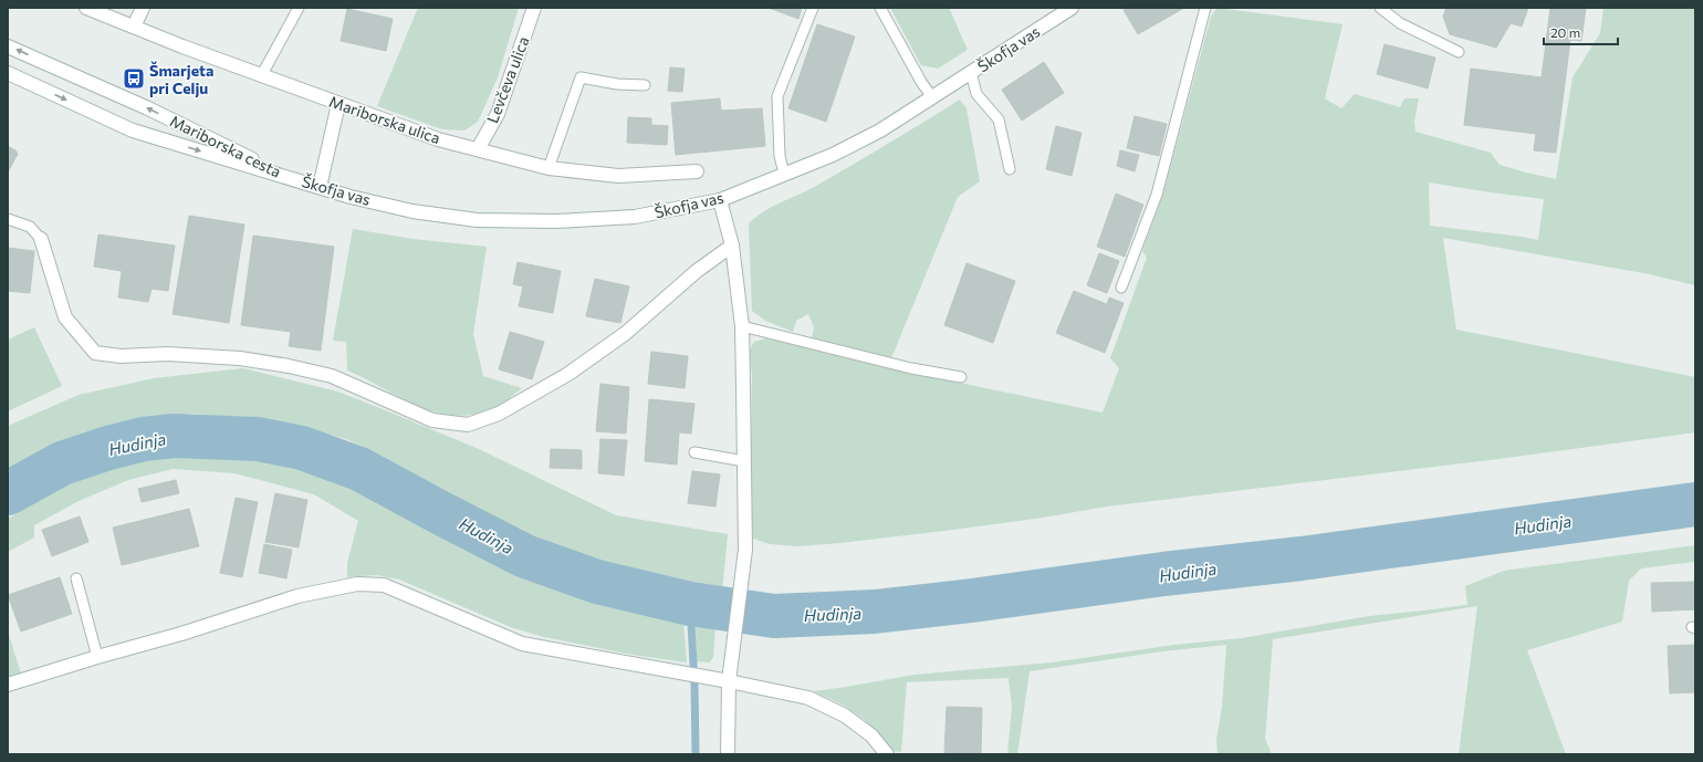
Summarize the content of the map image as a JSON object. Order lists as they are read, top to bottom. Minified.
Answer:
{"streets":{"street":["Škofja vas","Levčeva ulica","Mariborska ulica","Mariborska cesta"]},"crossings":[["Škofja vas","Mariborska cesta"],["Levčeva ulica","Mariborska ulica"]],"water":["Hudinja"],"places":{"bus stop":["Šmarjeta pri Celju"]},"scale_bar":"20 m"}
